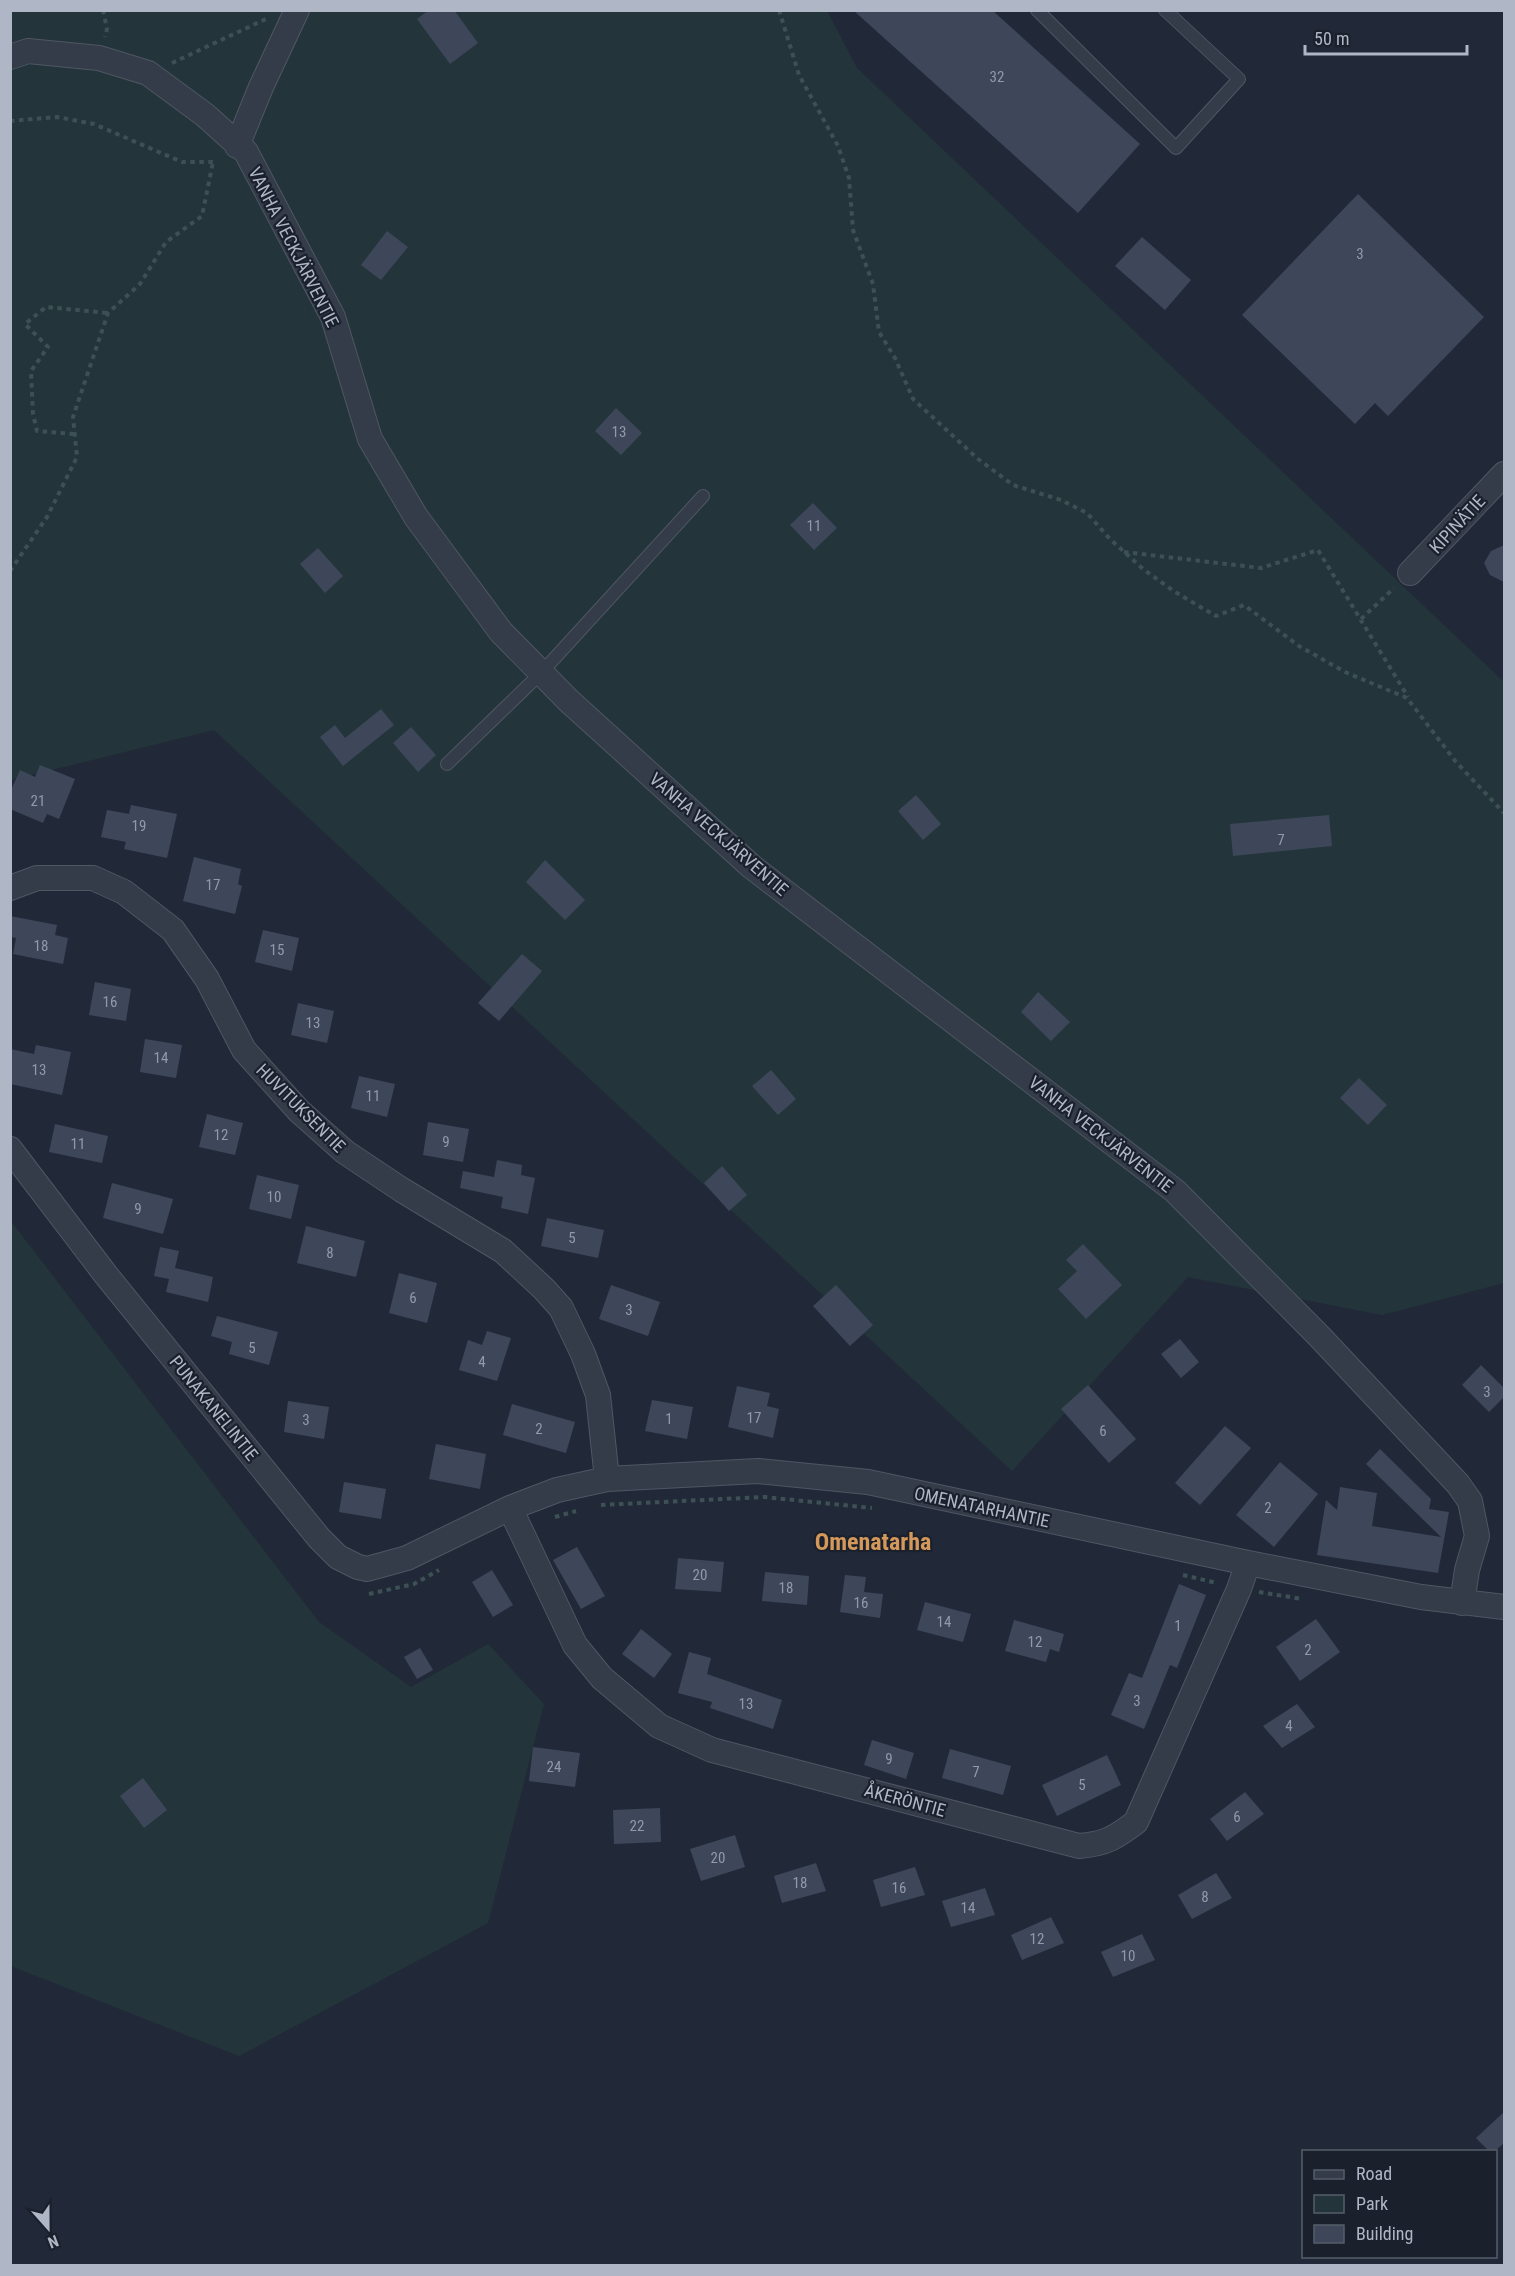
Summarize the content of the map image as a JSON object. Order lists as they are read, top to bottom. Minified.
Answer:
{"streets":{"street":["VANHA VECKJÄRVENTIE","KIPINÄTIE","HUVITUKSENTIE","PUNAKANELINTIE","OMENATARHANTIE","ÅKERÖNTIE"]},"crossings":[["VANHA VECKJÄRVENTIE","OMENATARHANTIE"],["HUVITUKSENTIE","OMENATARHANTIE"],["PUNAKANELINTIE","OMENATARHANTIE"],["OMENATARHANTIE","ÅKERÖNTIE"]],"districts":["Omenatarha"],"house_numbers":["32","3","13","11","21","19","7","17","18","15","16","13","14","13","11","12","9","11","10","9","5","8","6","3","5","4","3","17","1","3","2","6","2","20","18","16","14","1","12","2","3","13","4","9","24","7","5","6","22","20","18","16","8","14","12","10"],"legend":["Road","Park","Building"],"scale_bar":"50 m","north":"bottom"}
